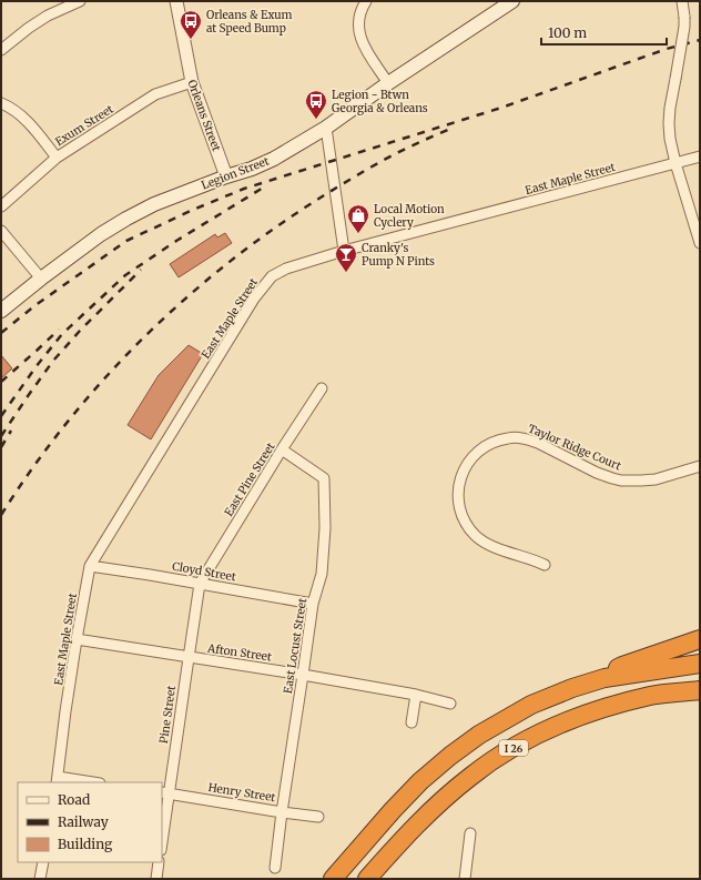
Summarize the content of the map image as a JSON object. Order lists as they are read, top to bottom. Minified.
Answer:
{"streets":{"highway":["I 26"],"main road":["Legion Street"],"street":["Orleans Street","Exum Street","East Maple Street","Taylor Ridge Court","East Pine Street","Cloyd Street","East Locust Street","Afton Street","Pine Street","Henry Street"]},"crossings":[["Orleans Street","Exum Street"],["Orleans Street","Legion Street"],["East Maple Street","Cloyd Street"],["East Maple Street","Afton Street"],["East Pine Street","Cloyd Street"],["East Pine Street","East Locust Street"],["East Pine Street","Pine Street"],["Cloyd Street","East Locust Street"],["Cloyd Street","Pine Street"],["East Locust Street","Afton Street"],["East Locust Street","Henry Street"],["Afton Street","Pine Street"],["Pine Street","Henry Street"]],"places":{"bus stop":["Orleans & Exum at Speed Bump","Legion - Btwn Georgia & Orleans"],"shop":["Local Motion Cyclery"],"bar":["Cranky's Pump N Pints"]},"legend":["Road","Railway","Building"],"scale_bar":"100 m"}
